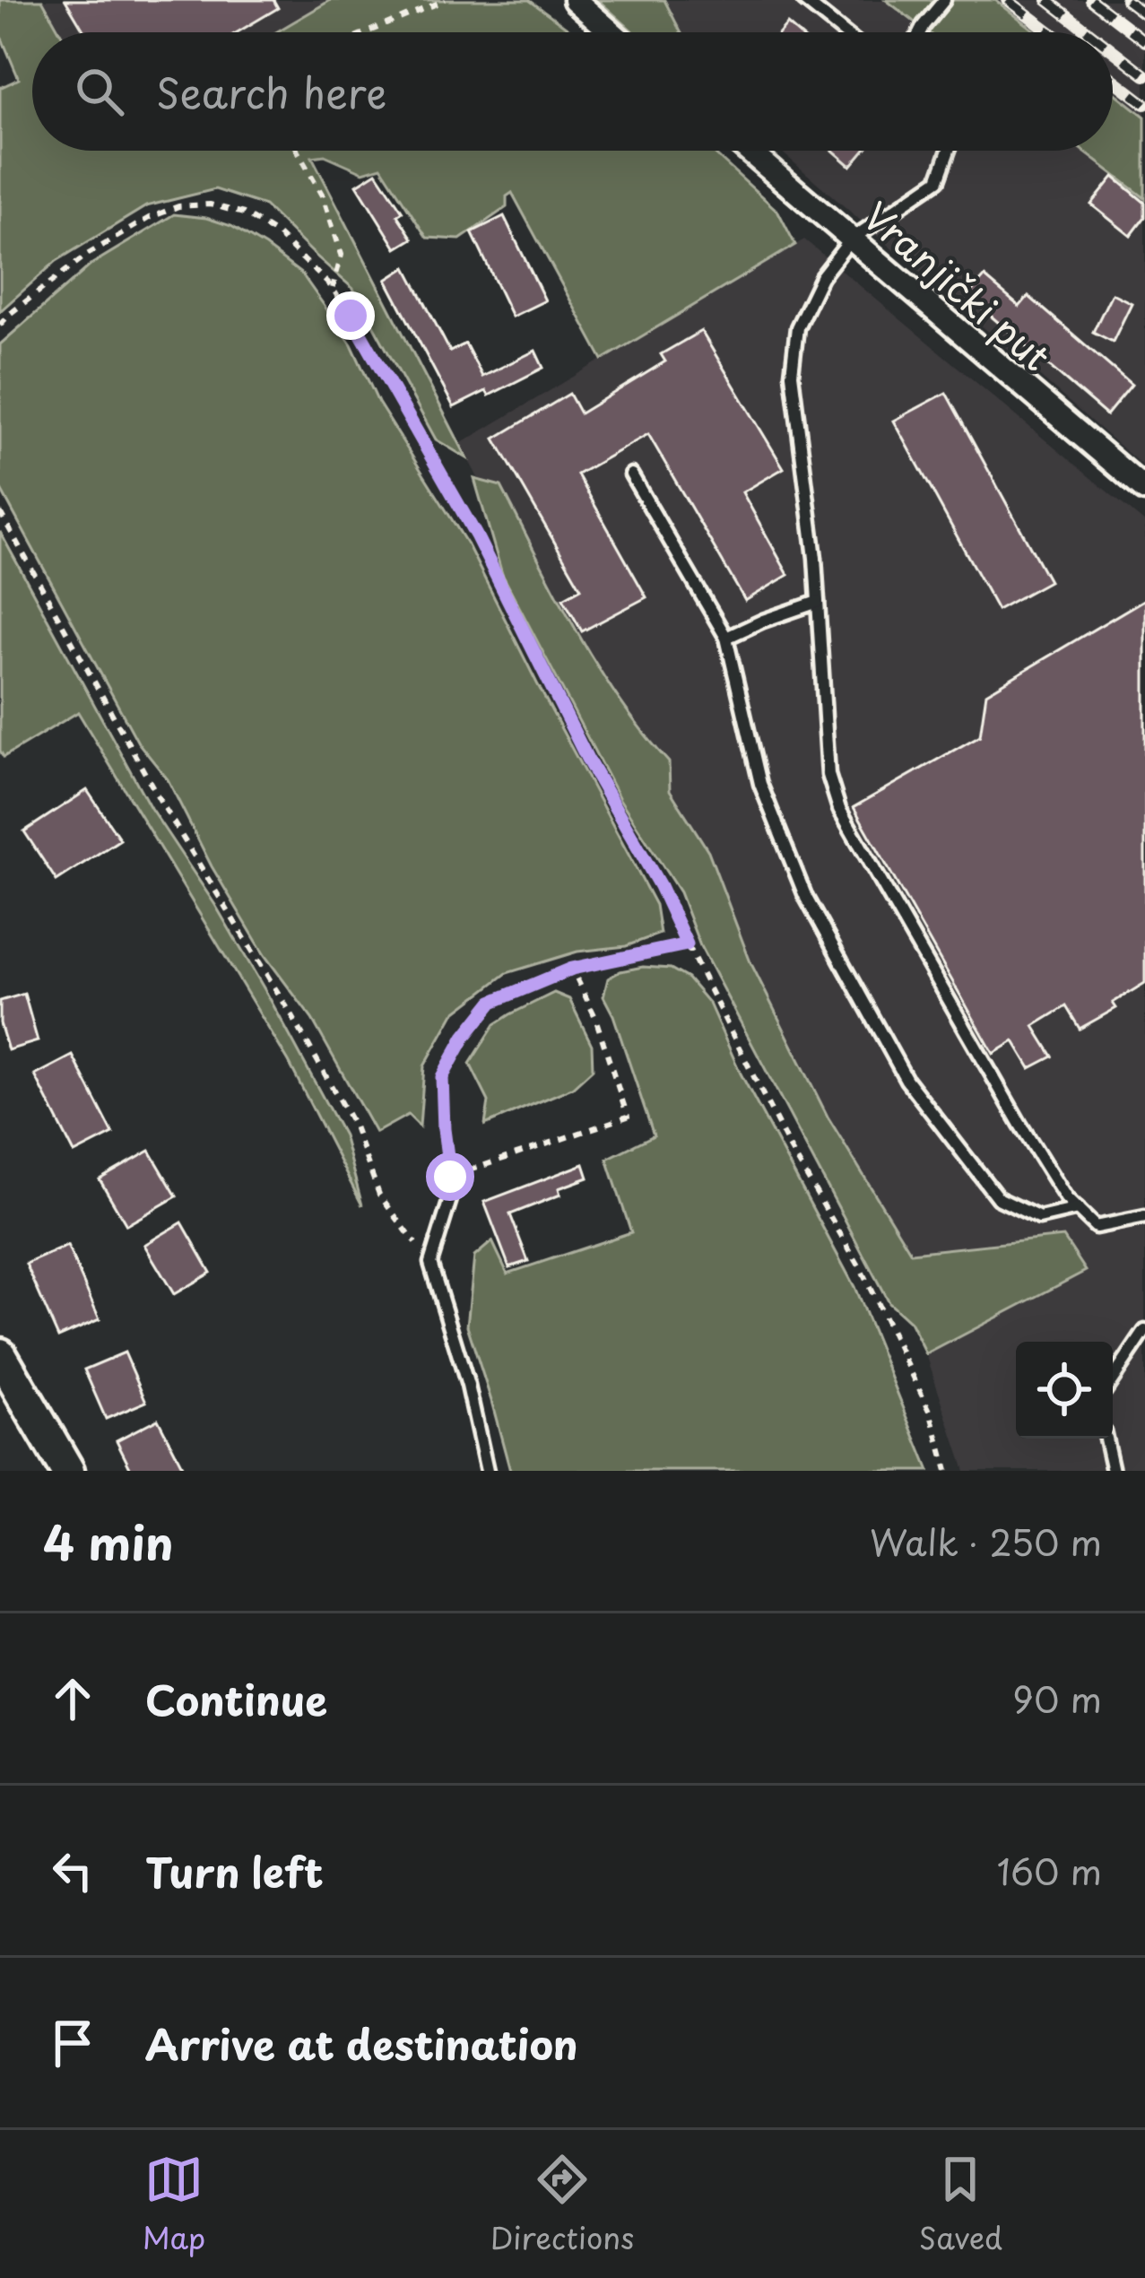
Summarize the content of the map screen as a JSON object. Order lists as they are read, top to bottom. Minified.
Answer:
{"streets":{"street":["Vranjički put"]},"page":{"search":"Search here","heading":["4 min","Walk · 250 m"],"list":[["Continue","90 m"],["Turn left","160 m"],"Arrive at destination"],"nav":["Map","Directions","Saved"]}}
